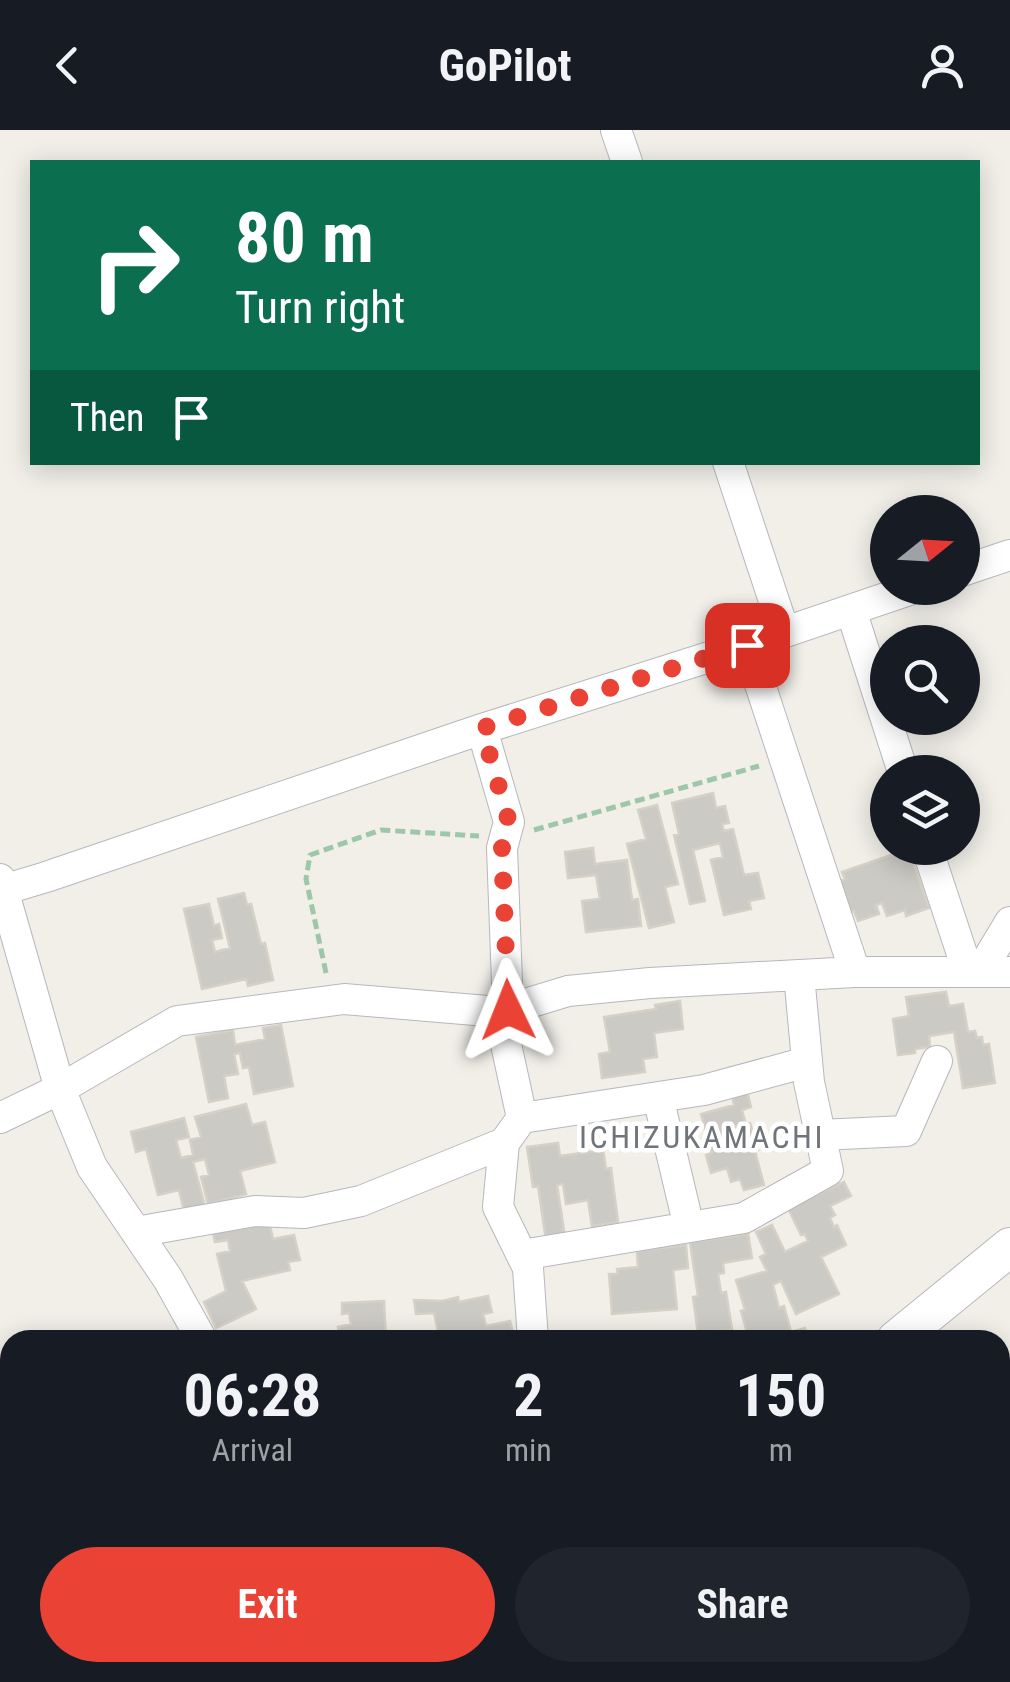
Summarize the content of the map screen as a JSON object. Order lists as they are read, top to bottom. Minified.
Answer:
{"districts":["ICHIZUKAMACHI"],"north":"right","page":{"header":"GoPilot","turn":["80 m","Turn right"],"then":"Then","eta":["06:28","Arrival","2","min","150","m"],"buttons":["Exit","Share"]}}
